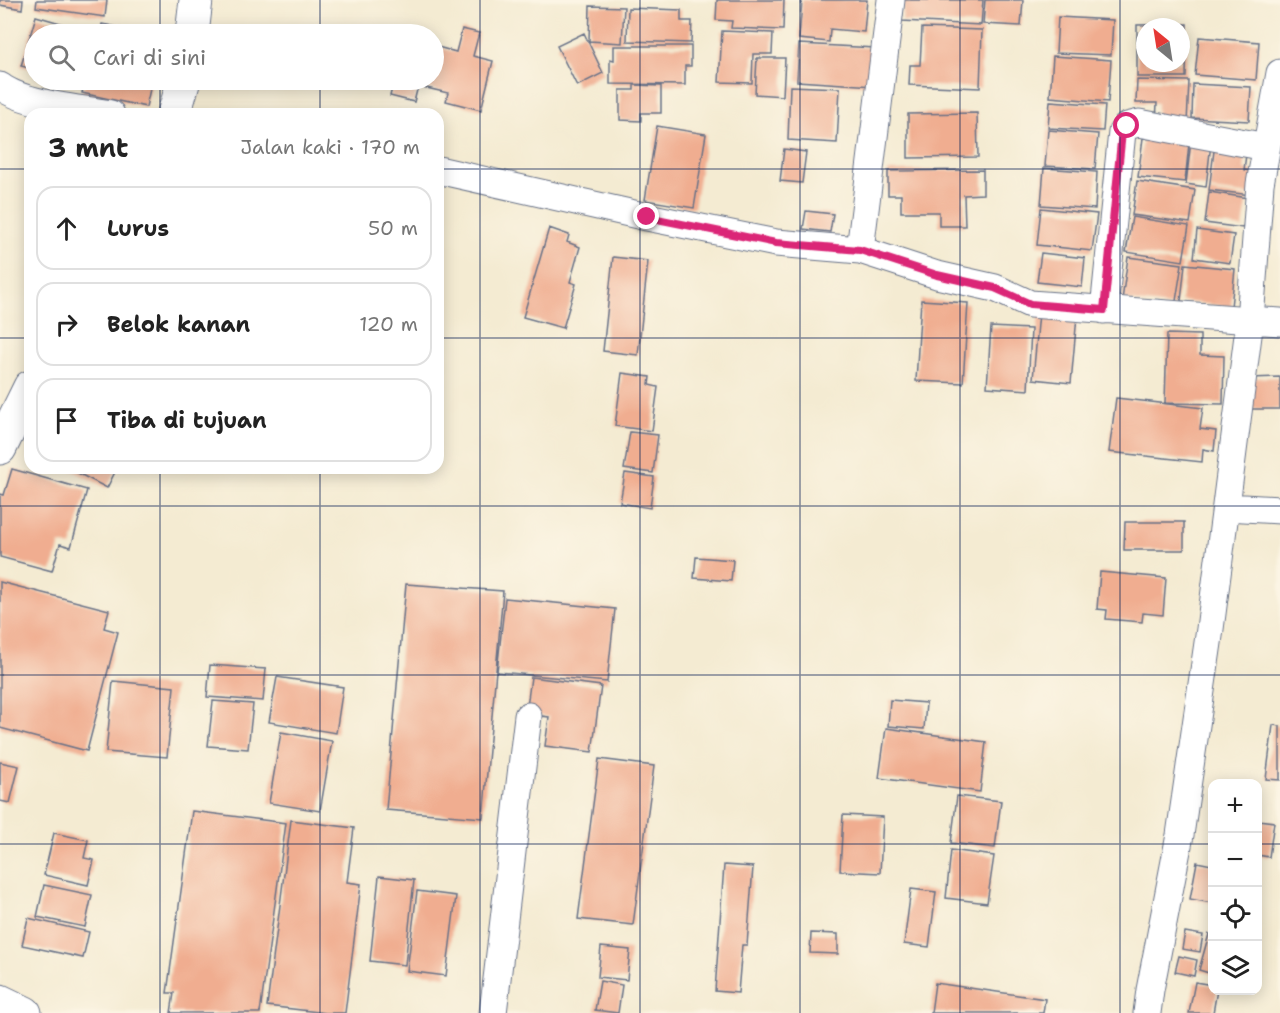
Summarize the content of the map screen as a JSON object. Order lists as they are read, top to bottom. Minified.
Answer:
{"north":"top left","page":{"search":"Cari di sini","heading":["3 mnt","Jalan kaki · 170 m"],"list":[["Lurus","50 m"],["Belok kanan","120 m"],"Tiba di tujuan"],"map_buttons":["+","−"]}}
